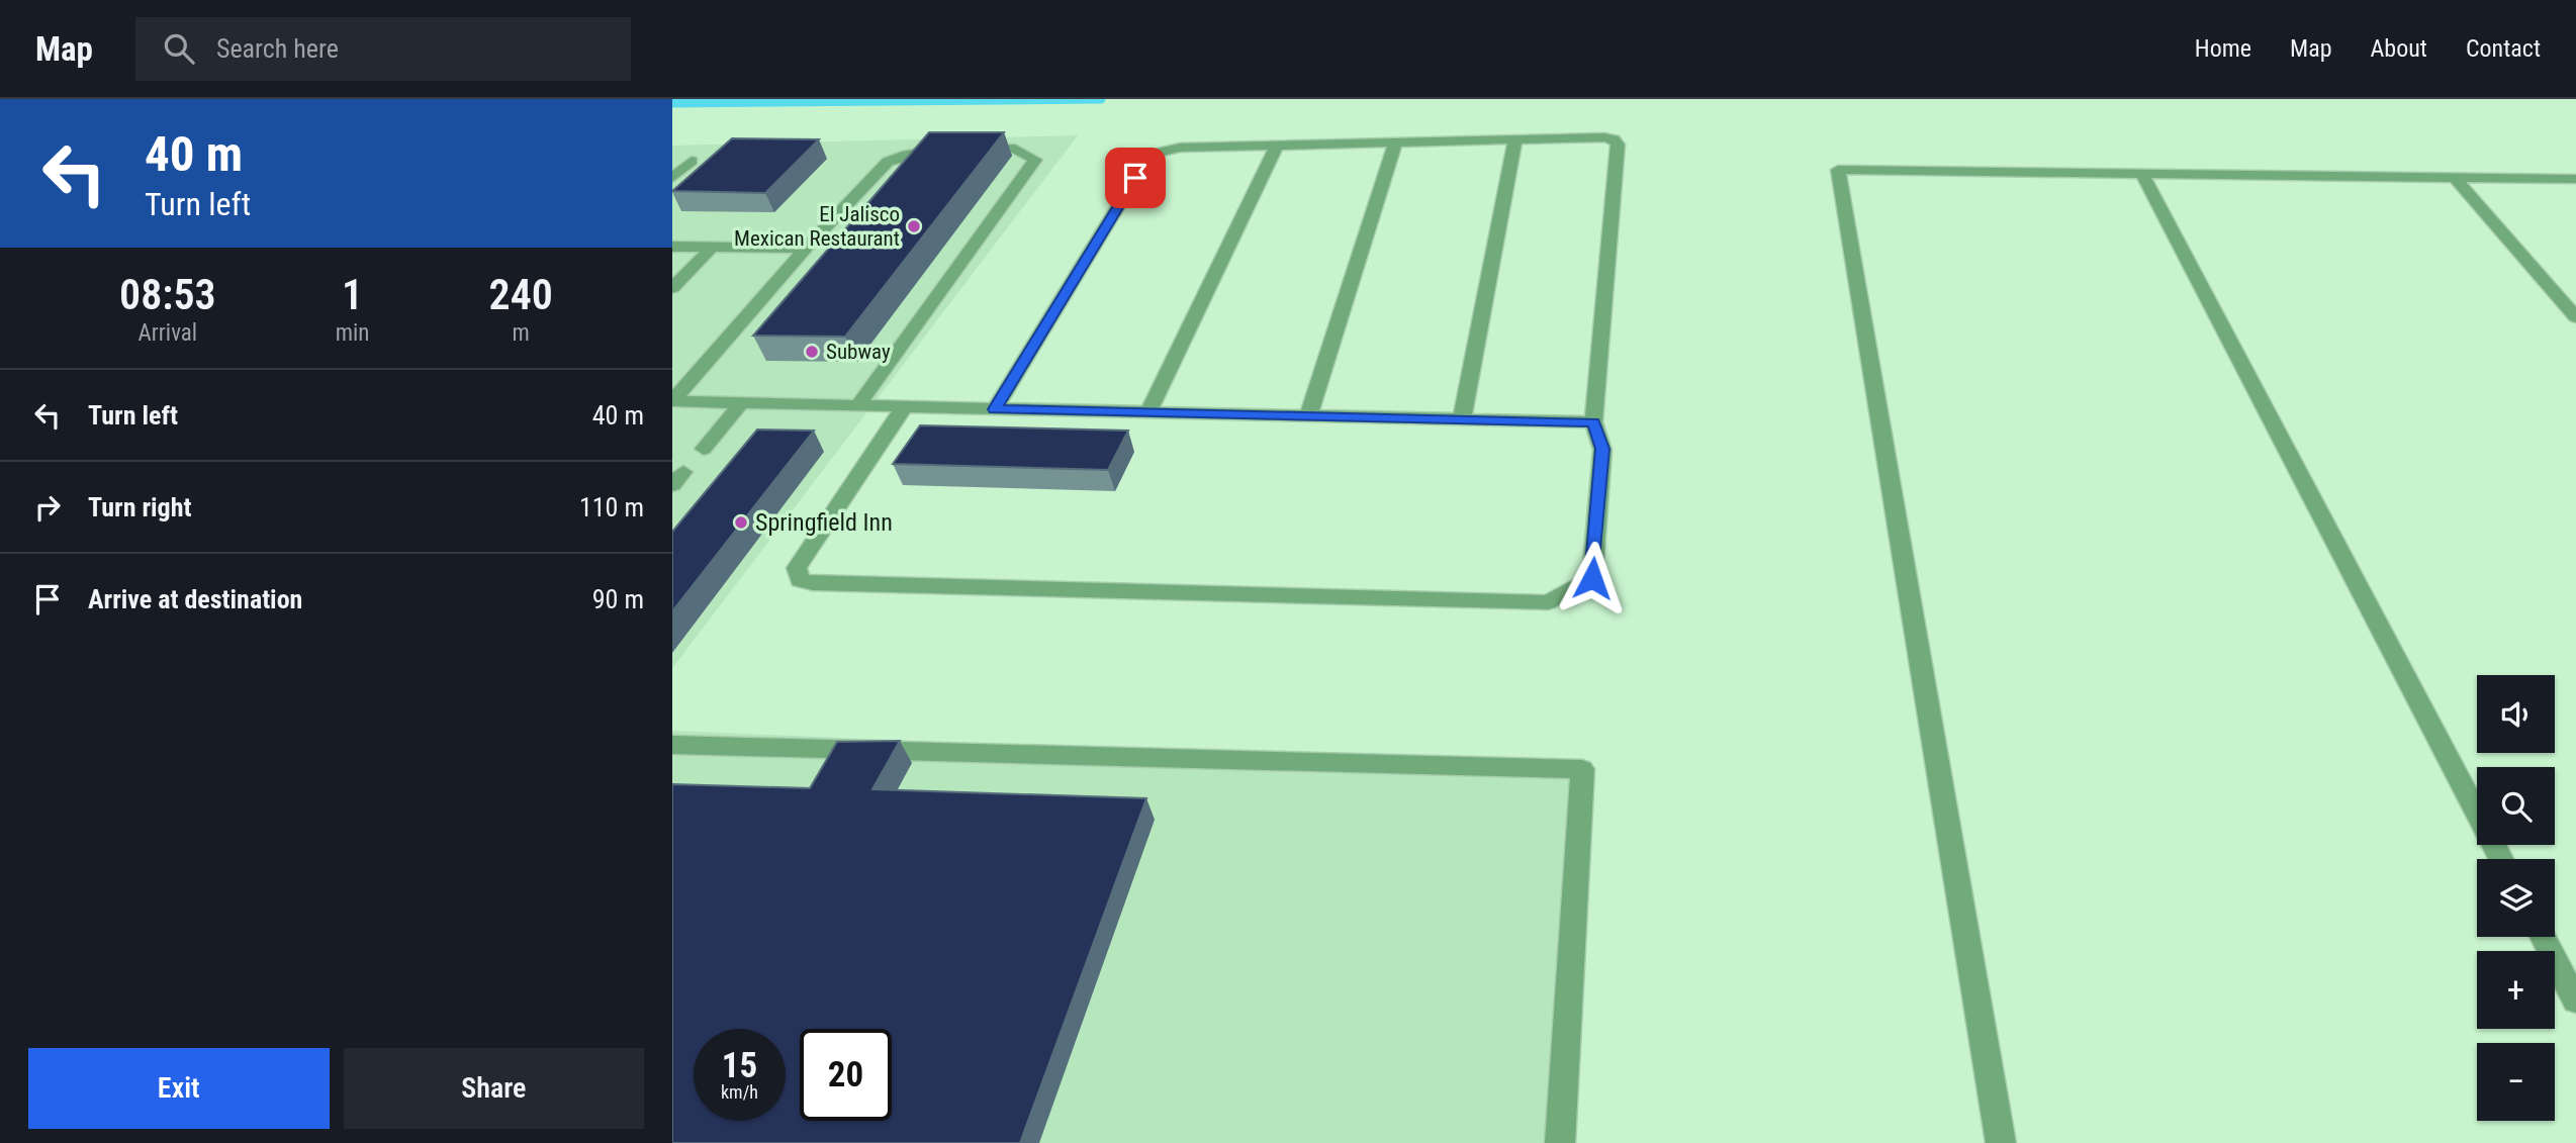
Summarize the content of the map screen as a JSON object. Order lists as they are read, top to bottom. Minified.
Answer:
{"places":["El Jalisco Mexican Restaurant","Subway","Springfield Inn"],"page":{"header":"Map","search":"Search here","nav":["Home","Map","About","Contact"],"turn":["40 m","Turn left"],"eta":["08:53","Arrival","1","min","240","m"],"list":[{"name":"Turn left","value":"40 m"},{"name":"Turn right","value":"110 m"},{"name":"Arrive at destination","value":"90 m"}],"map_buttons":["+","−"],"speed":"15 km/h","limit":"20","buttons":["Exit","Share"]}}
